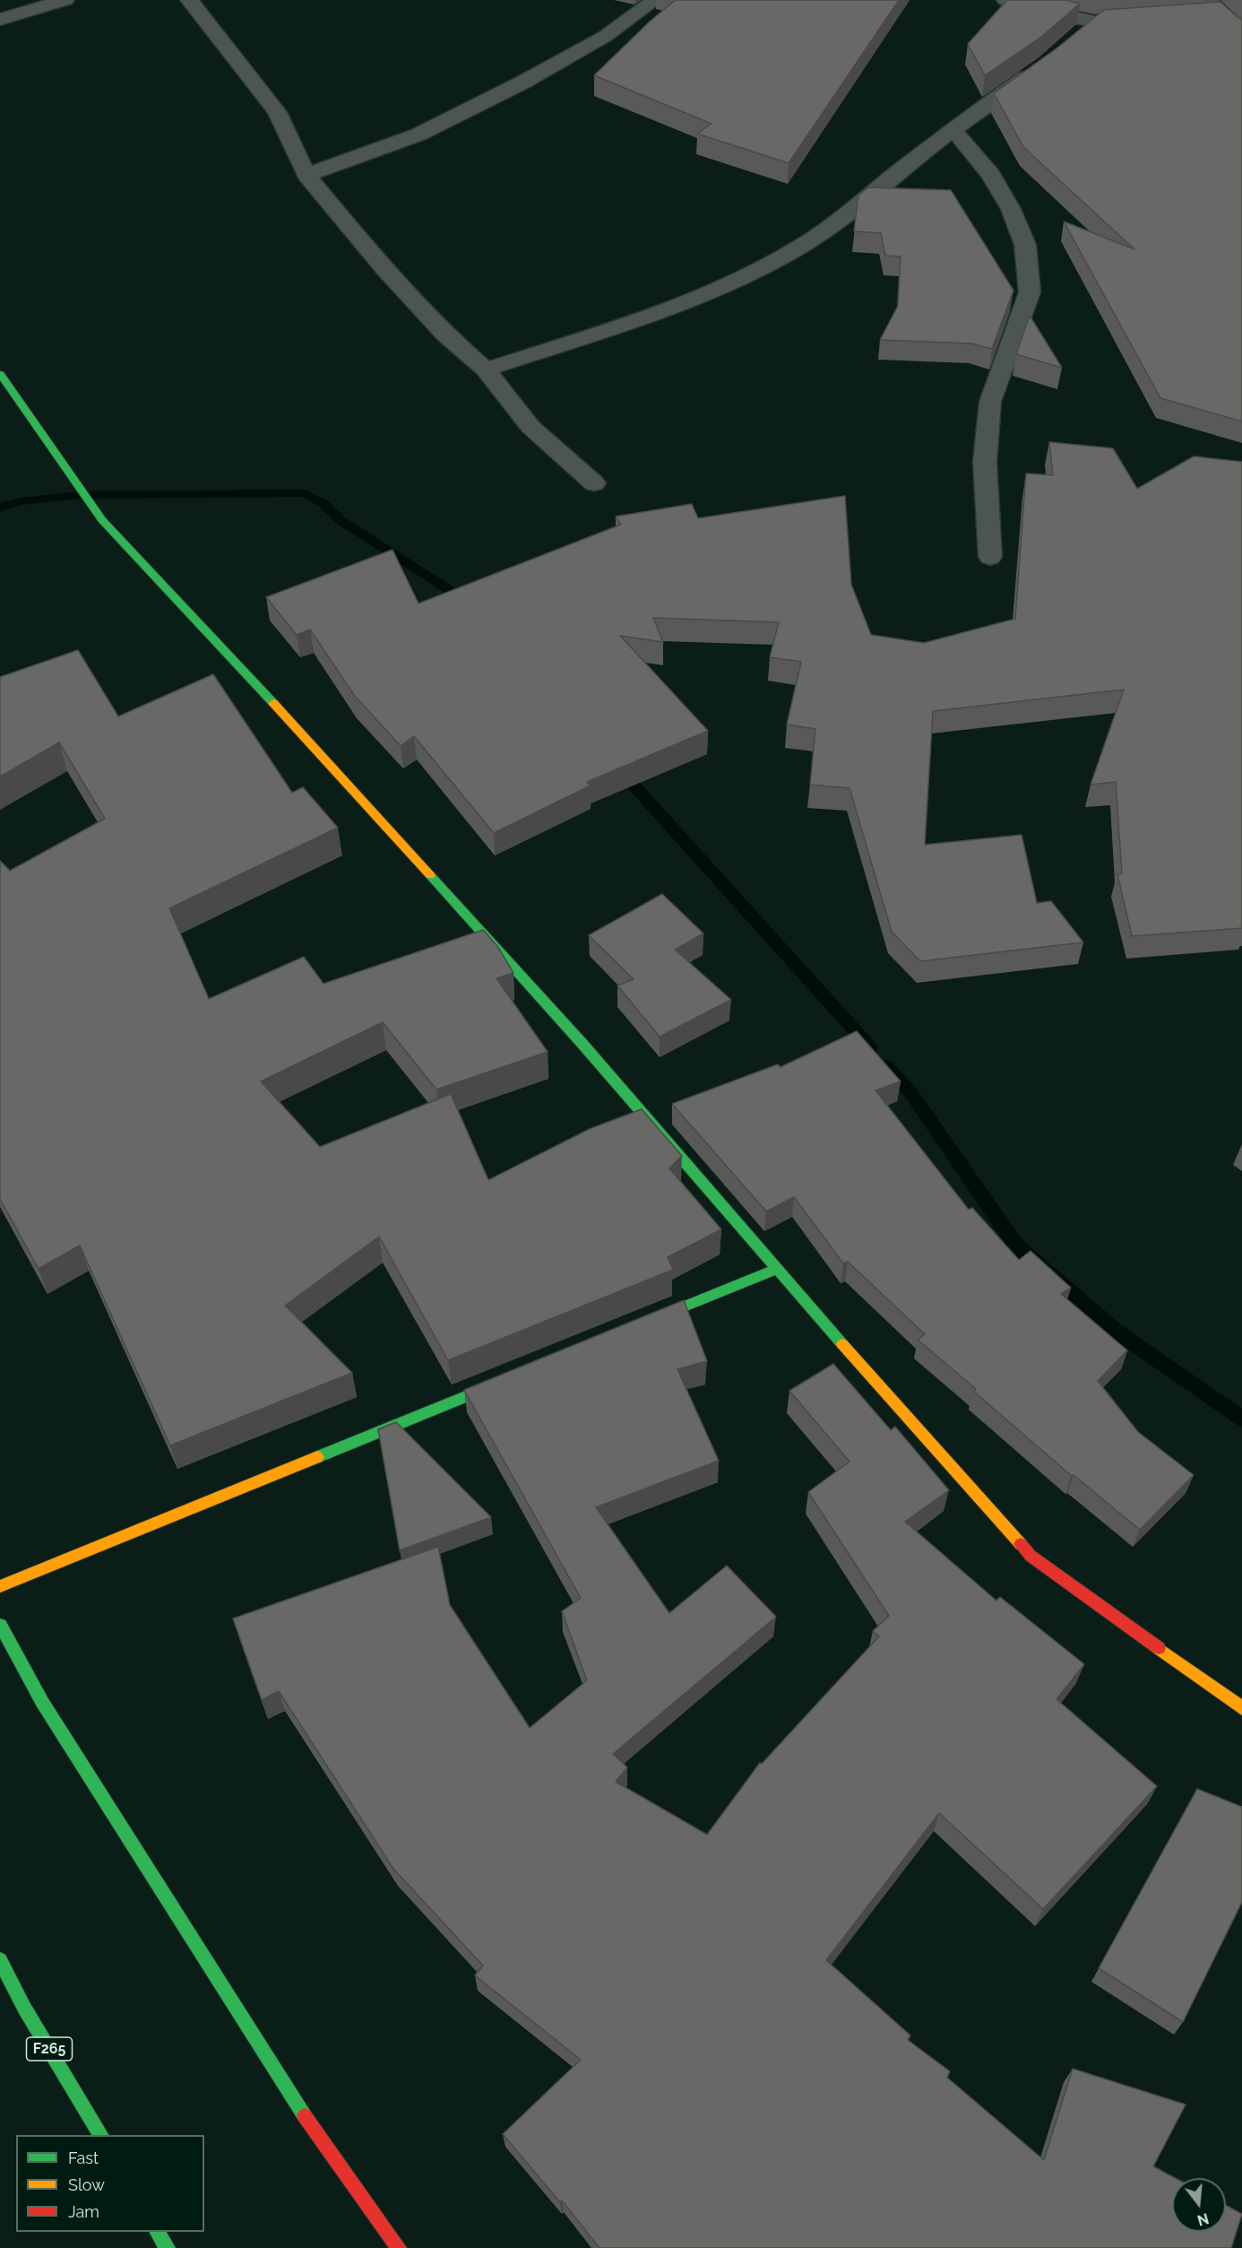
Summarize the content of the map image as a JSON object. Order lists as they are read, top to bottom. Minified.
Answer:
{"streets":{"main road":["F265"]},"legend":["Fast","Slow","Jam"],"north":"bottom"}
